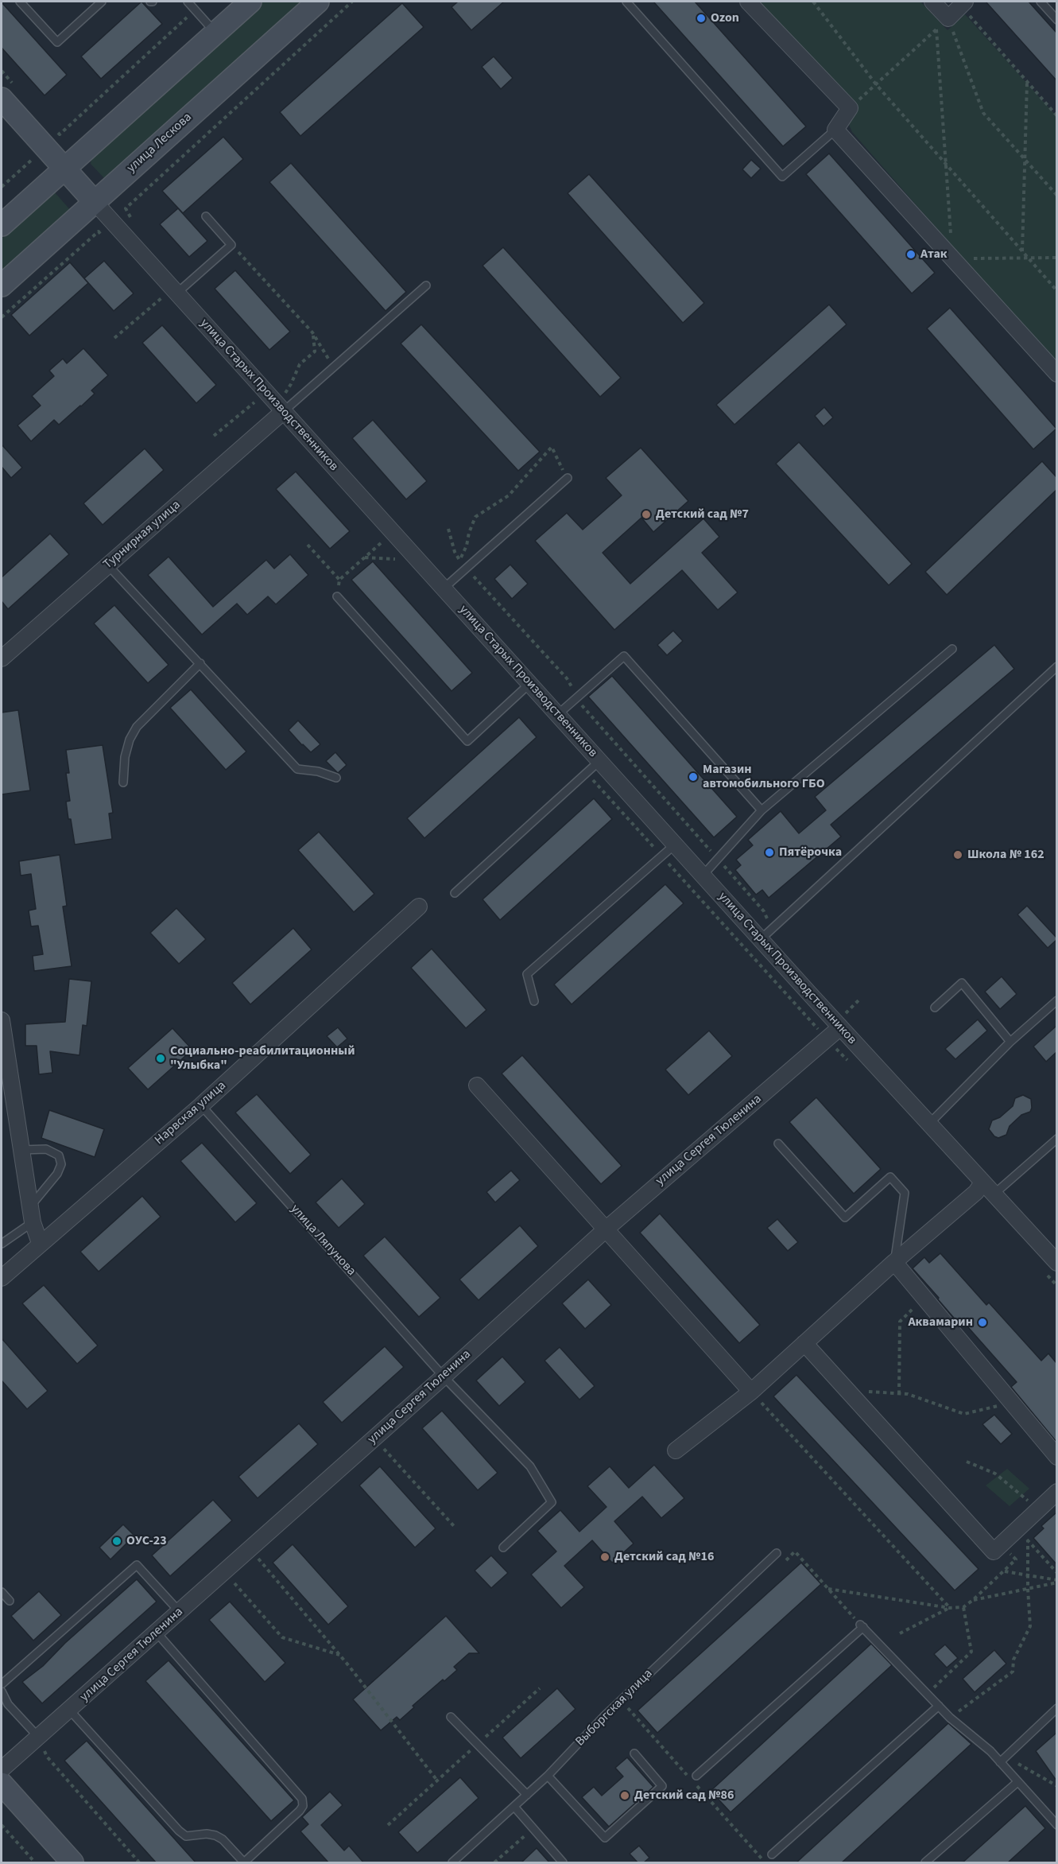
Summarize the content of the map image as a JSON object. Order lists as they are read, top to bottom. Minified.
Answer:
{"streets":{"main road":["улица Лескова","улица Старых Производственников"],"street":["Турнирная улица","Нарвская улица","улица Сергея Тюленина"],"lane":["улица Ляпунова","Выборгская улица"]},"crossings":[["улица Лескова","улица Старых Производственников"],["улица Старых Производственников","Турнирная улица"],["улица Старых Производственников","улица Сергея Тюленина"],["Нарвская улица","улица Ляпунова"],["улица Сергея Тюленина","улица Ляпунова"]],"places":["Ozon","Атак","Детский сад №7","Магазин автомобильного ГБО","Пятёрочка","Школа № 162","Социально-реабилитационный \"Улыбка\"","Аквамарин","ОУС-23","Детский сад №16","Детский сад №86"]}
